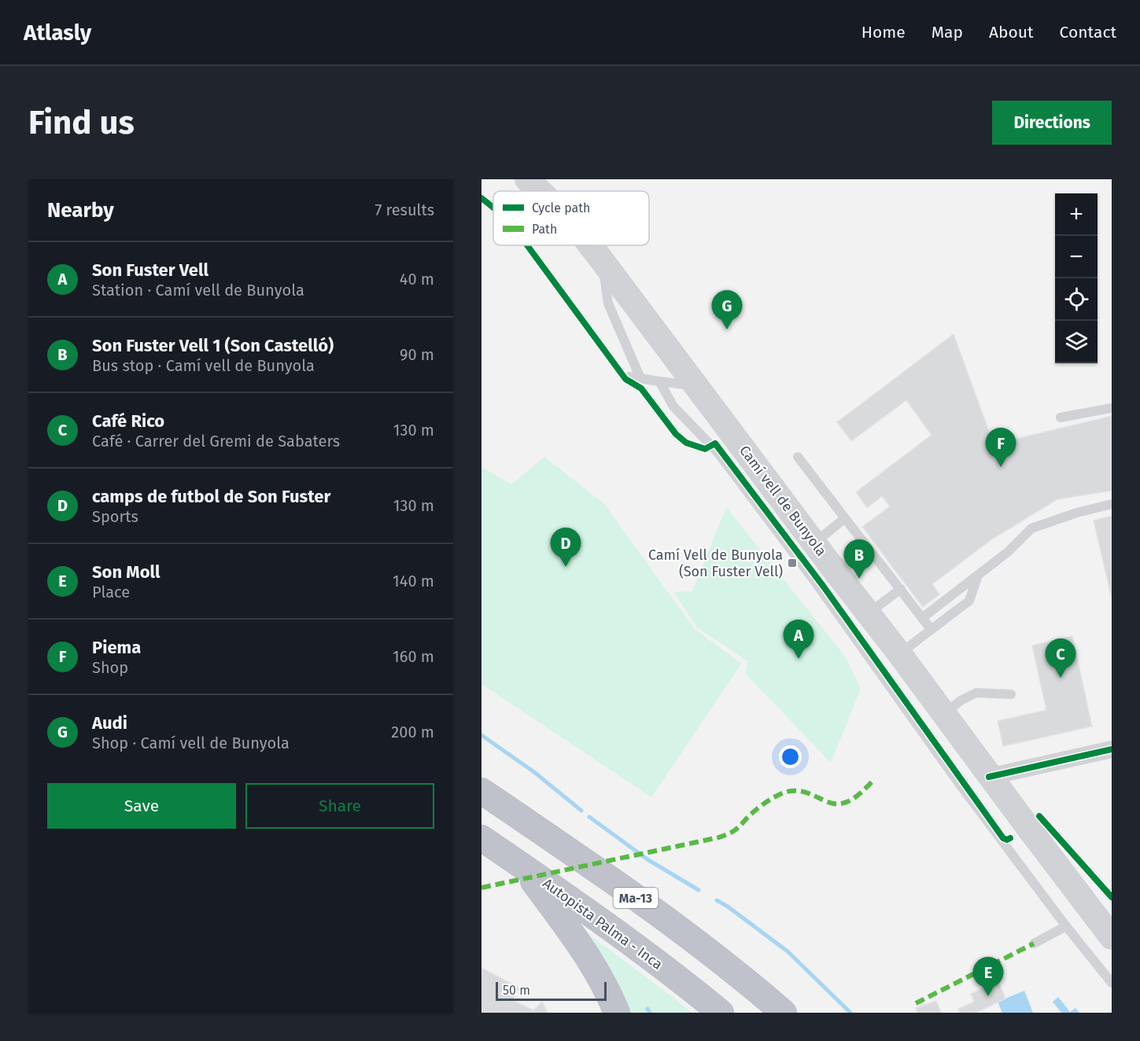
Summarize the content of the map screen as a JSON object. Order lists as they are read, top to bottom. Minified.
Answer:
{"streets":{"highway":["Ma-13","Autopista Palma - Inca"],"main road":["Camí vell de Bunyola"]},"places":{"transit":["Camí Vell de Bunyola (Son Fuster Vell)"]},"legend":["Cycle path","Path"],"scale_bar":"50 m","page":{"header":"Atlasly","nav":["Home","Map","About","Contact"],"buttons":["Directions",["Save","Share"]],"title":"Find us","heading":["Nearby","7 results"],"map_buttons":["+","−"],"list":[{"mark":"A","name":"Son Fuster Vell","note":"Station · Camí vell de Bunyola","value":"40 m"},{"mark":"B","name":"Son Fuster Vell 1 (Son Castelló)","note":"Bus stop · Camí vell de Bunyola","value":"90 m"},{"mark":"C","name":"Café Rico","note":"Café · Carrer del Gremi de Sabaters","value":"130 m"},{"mark":"D","name":"camps de futbol de Son Fuster","note":"Sports","value":"130 m"},{"mark":"E","name":"Son Moll","note":"Place","value":"140 m"},{"mark":"F","name":"Piema","note":"Shop","value":"160 m"},{"mark":"G","name":"Audi","note":"Shop · Camí vell de Bunyola","value":"200 m"}],"pins":["G","F","D","B","A","C","E"],"scale":"50 m"}}
